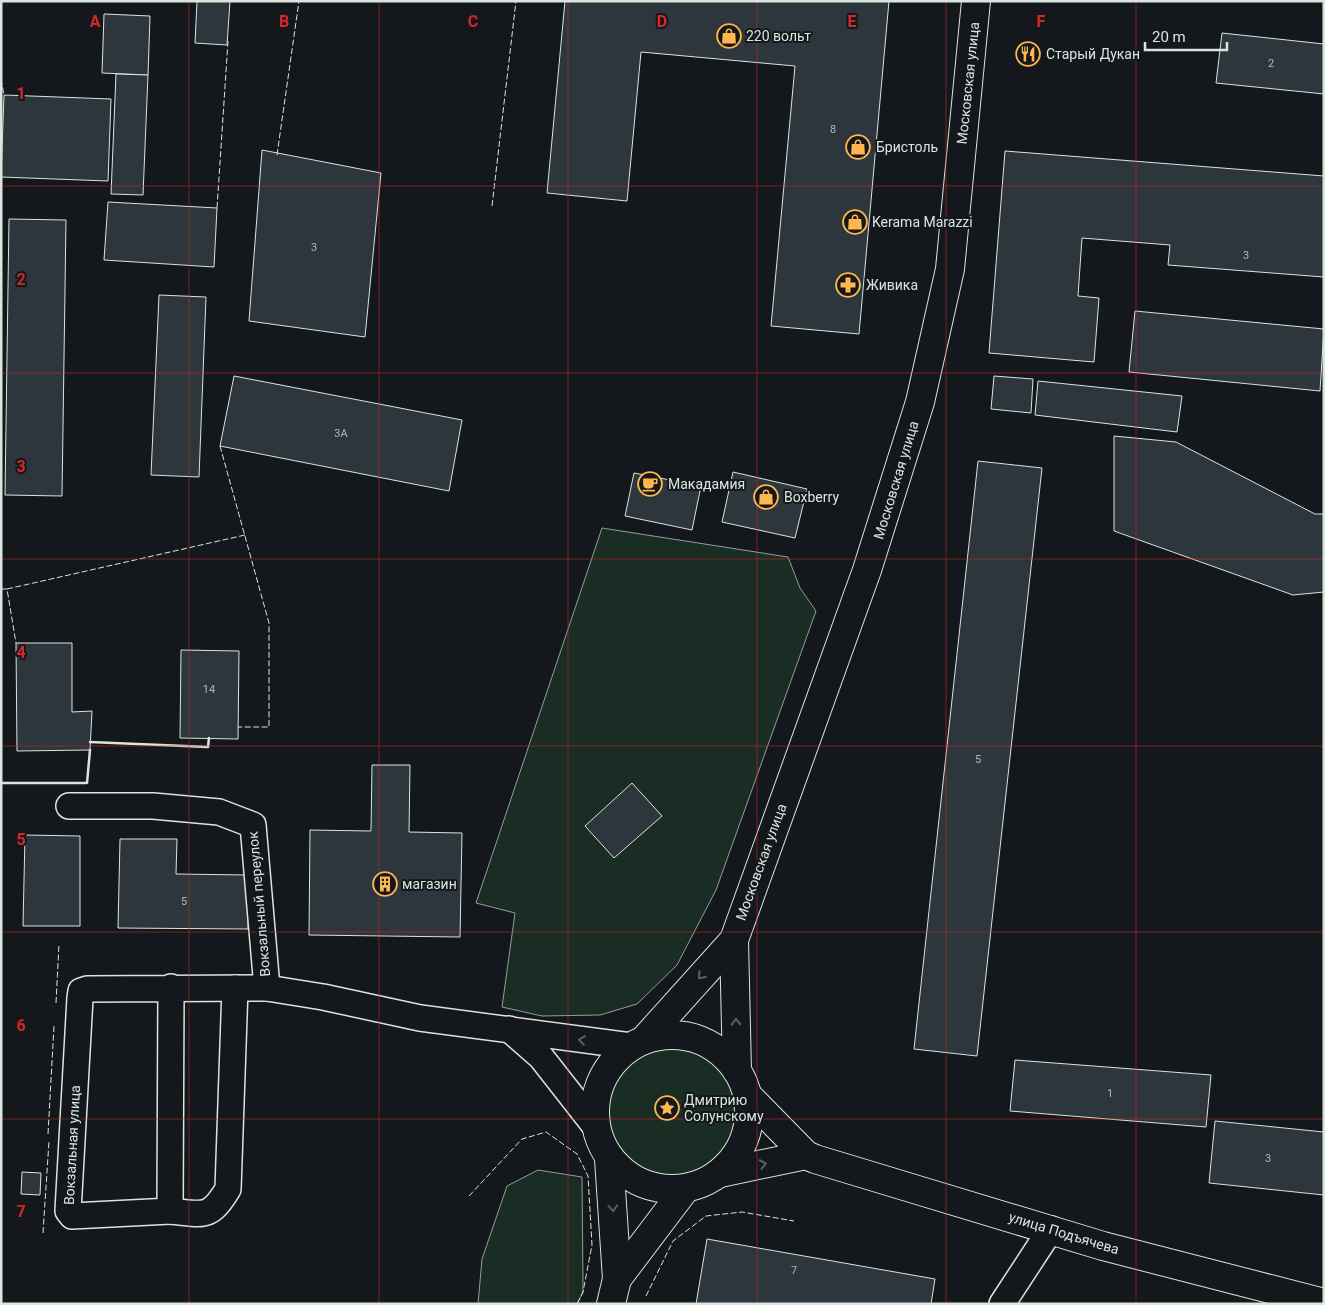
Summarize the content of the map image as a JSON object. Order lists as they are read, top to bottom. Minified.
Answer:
{"streets":{"main road":["Московская улица","улица Подъячева"],"street":["Вокзальный переулок","Вокзальная улица"]},"crossings":[["Московская улица","улица Подъячева"],["Вокзальный переулок","Вокзальная улица"]],"places":{"shop":["220 вольт","Бристоль","Kerama Marazzi","Boxberry"],"restaurant":["Старый Дукан"],"pharmacy":["Живика"],"cafe":["Макадамия"],"building":["магазин"],"place":["Дмитрию Солунскому"]},"house_numbers":["2","8","3","3","3А","14","5","5","1","3","7"],"scale_bar":"20 m","grid":{"columns":["A","B","C","D","E","F"],"rows":["1","2","3","4","5","6","7"]}}
